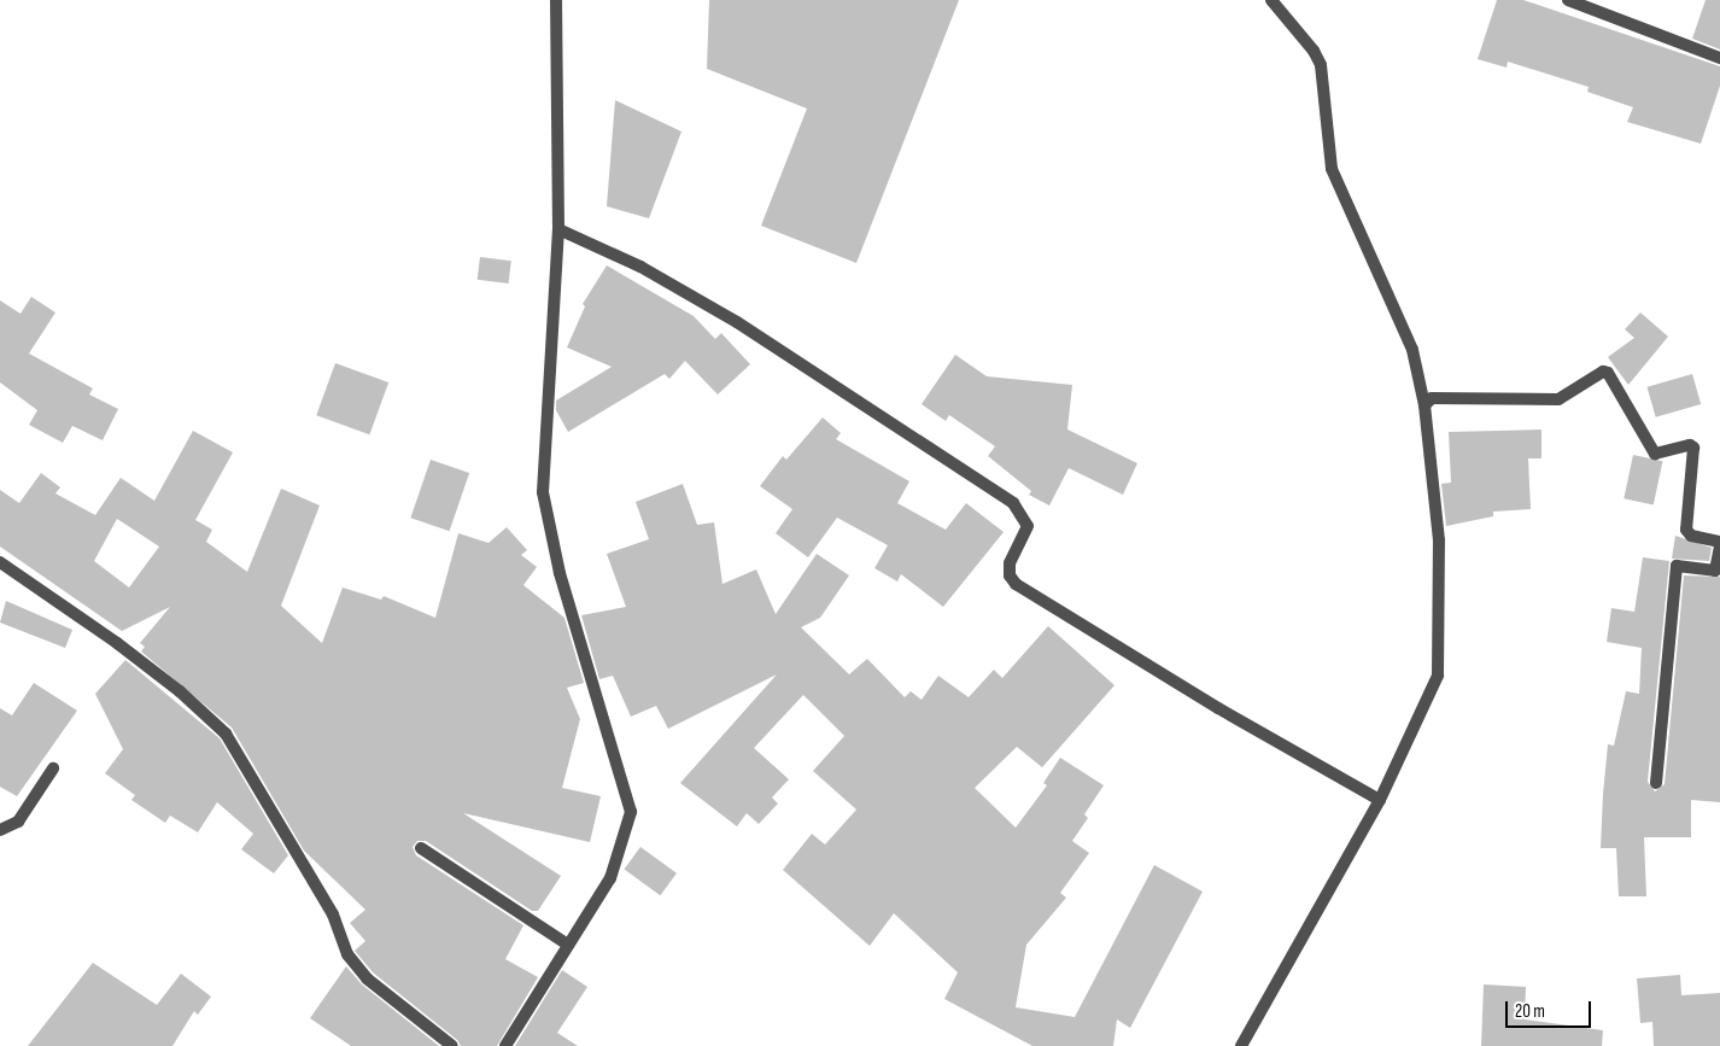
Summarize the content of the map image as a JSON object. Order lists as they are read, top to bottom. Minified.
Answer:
{"scale_bar":"20 m"}
